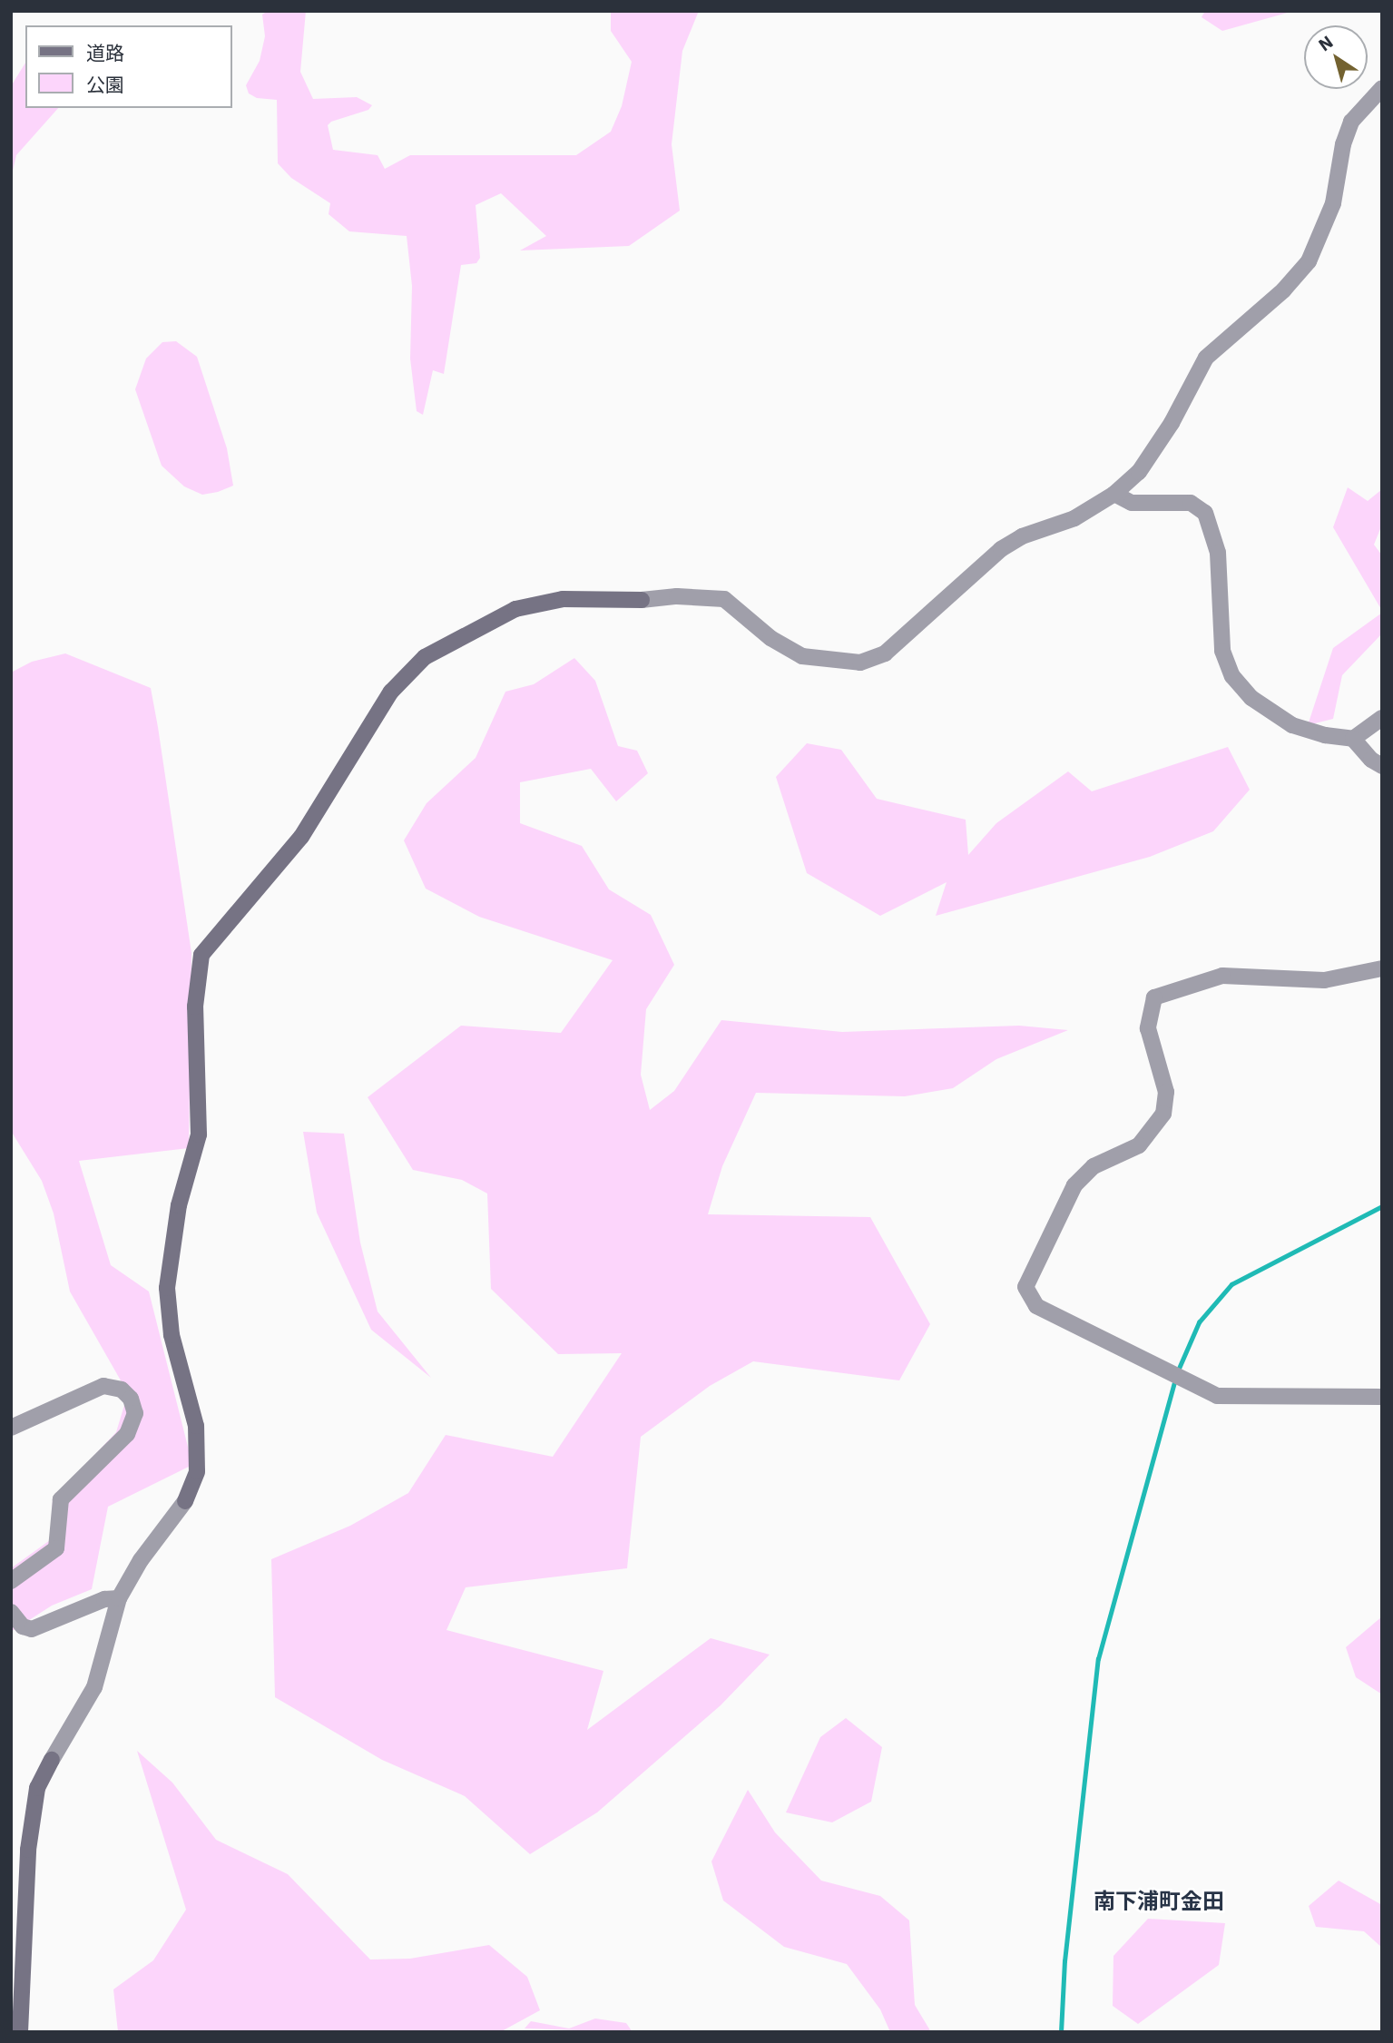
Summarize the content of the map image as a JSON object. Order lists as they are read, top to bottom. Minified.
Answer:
{"districts":["南下浦町金田"],"legend":["道路","公園"],"north":"top left"}
